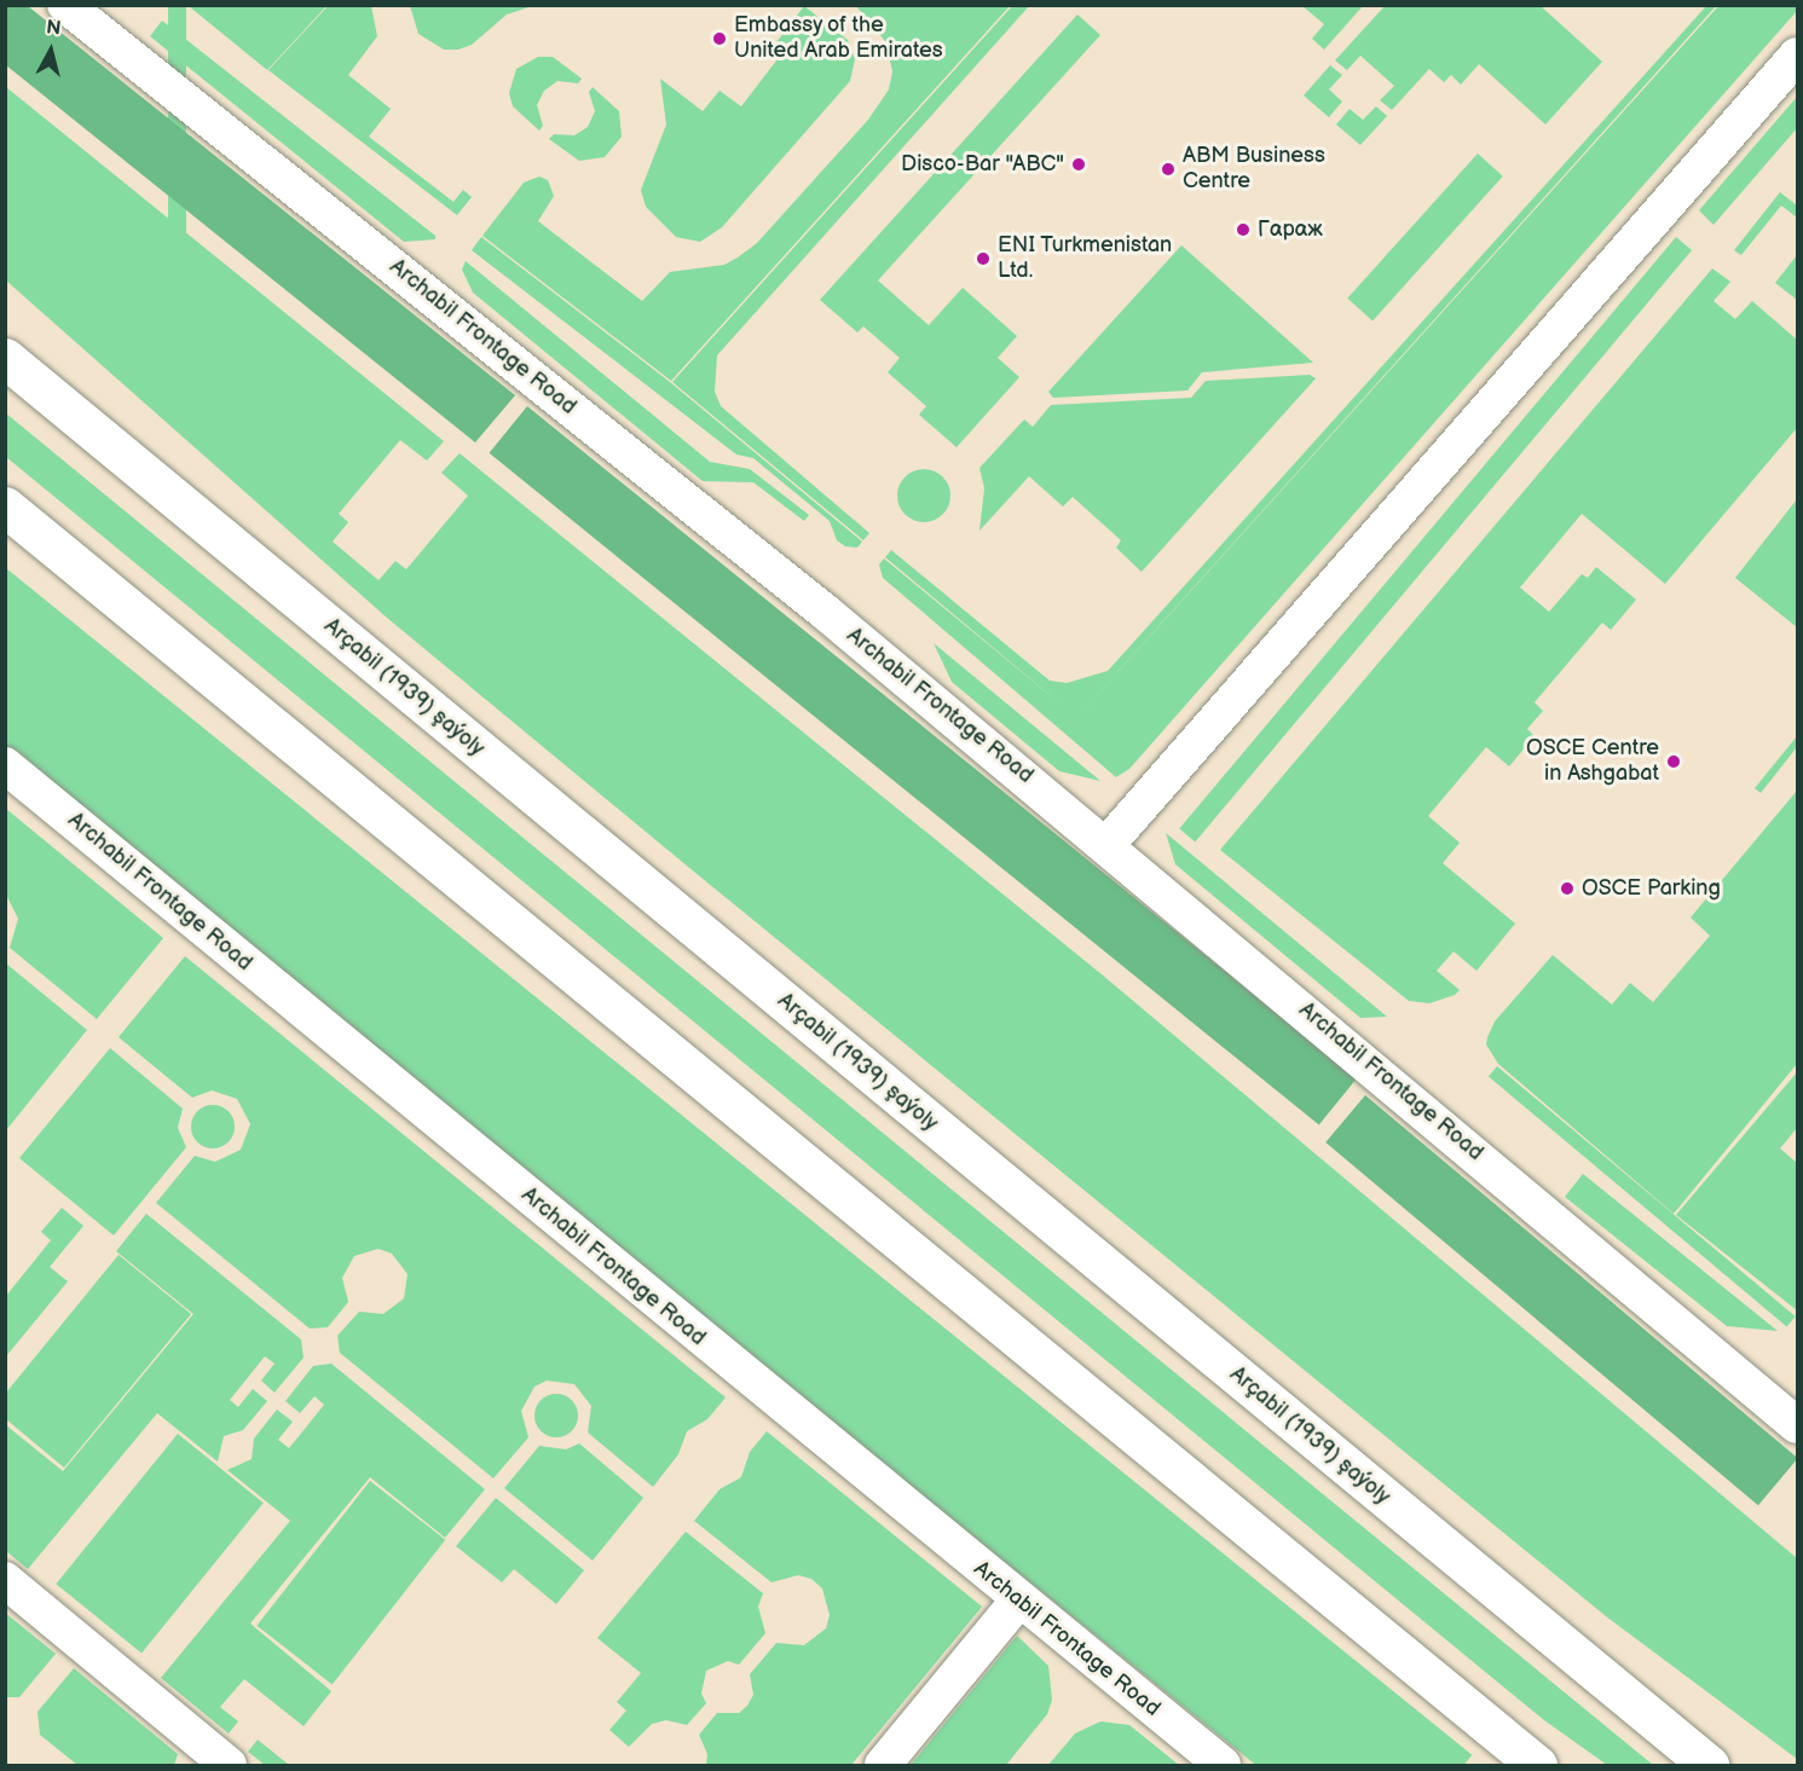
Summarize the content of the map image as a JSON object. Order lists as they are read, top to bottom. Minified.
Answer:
{"streets":{"main road":["Arçabil (1939) şaýoly"],"street":["Archabil Frontage Road"]},"places":["Embassy of the United Arab Emirates","Disco-Bar \"ABC\"","ABM Business Centre","Гараж","ENI Turkmenistan Ltd.","OSCE Centre in Ashgabat","OSCE Parking"],"north":"top"}
